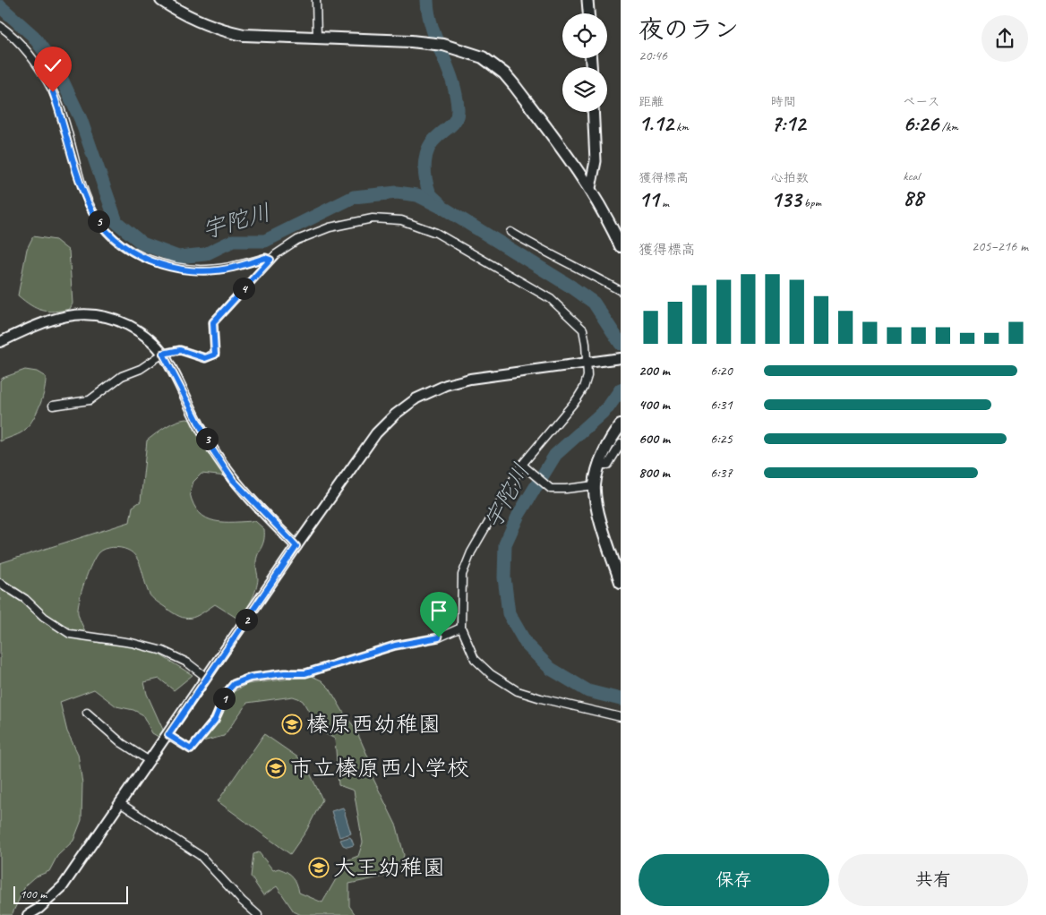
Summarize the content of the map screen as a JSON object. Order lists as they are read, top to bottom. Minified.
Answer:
{"water":["宇陀川"],"places":{"school or university":["榛原西幼稚園","市立榛原西小学校","大王幼稚園"]},"scale_bar":"100 m","page":{"heading":["夜のラン","20:46"],"stats":[["距離","1.12 km"],["時間","7:12"],["ペース","6:26 /km"],["獲得標高","11 m"],["心拍数","133 bpm"],["kcal","88"]],"pins":["5","4","3","2","1"],"chart":["獲得標高","205–216 m"],"list":[{"name":"200 m","note":"6:20"},{"name":"400 m","note":"6:31"},{"name":"600 m","note":"6:25"},{"name":"800 m","note":"6:37"}],"buttons":["保存","共有"],"scale":"100 m"}}
